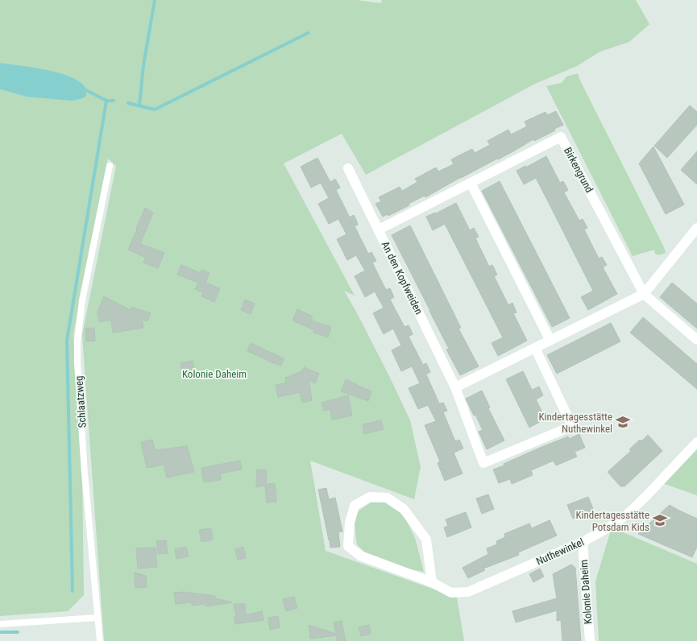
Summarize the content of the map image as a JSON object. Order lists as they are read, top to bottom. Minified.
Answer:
{"streets":{"street":["Birkengrund","An den Kopfweiden","Nuthewinkel","Kolonie Daheim"],"lane":["Schlaatzweg"]},"crossings":[["Birkengrund","An den Kopfweiden"],["Nuthewinkel","Kolonie Daheim"]],"parks":["Kolonie Daheim"],"places":{"school or university":["Kindertagesstätte Nuthewinkel","Kindertagesstätte Potsdam Kids"]}}
